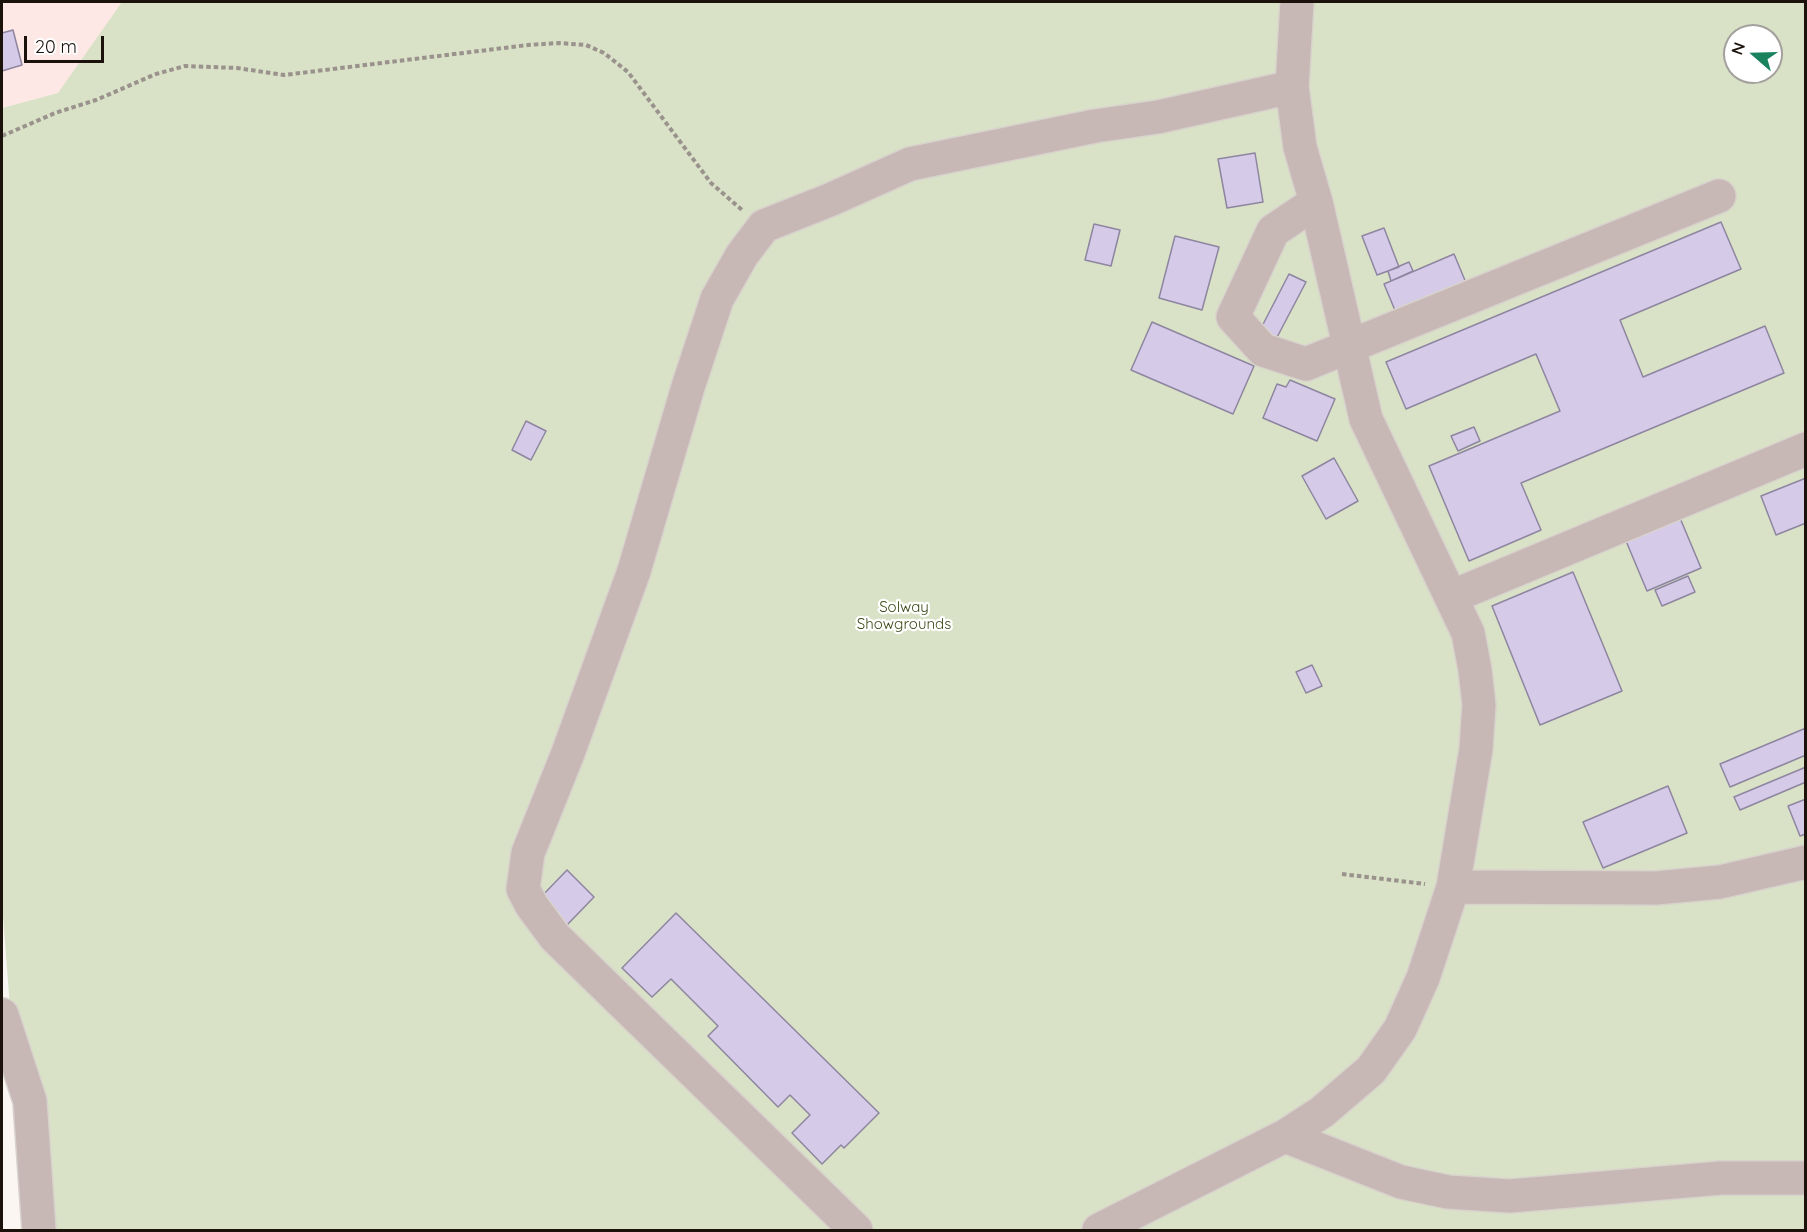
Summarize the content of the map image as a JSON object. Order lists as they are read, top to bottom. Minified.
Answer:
{"parks":["Solway Showgrounds"],"scale_bar":"20 m","north":"left"}
